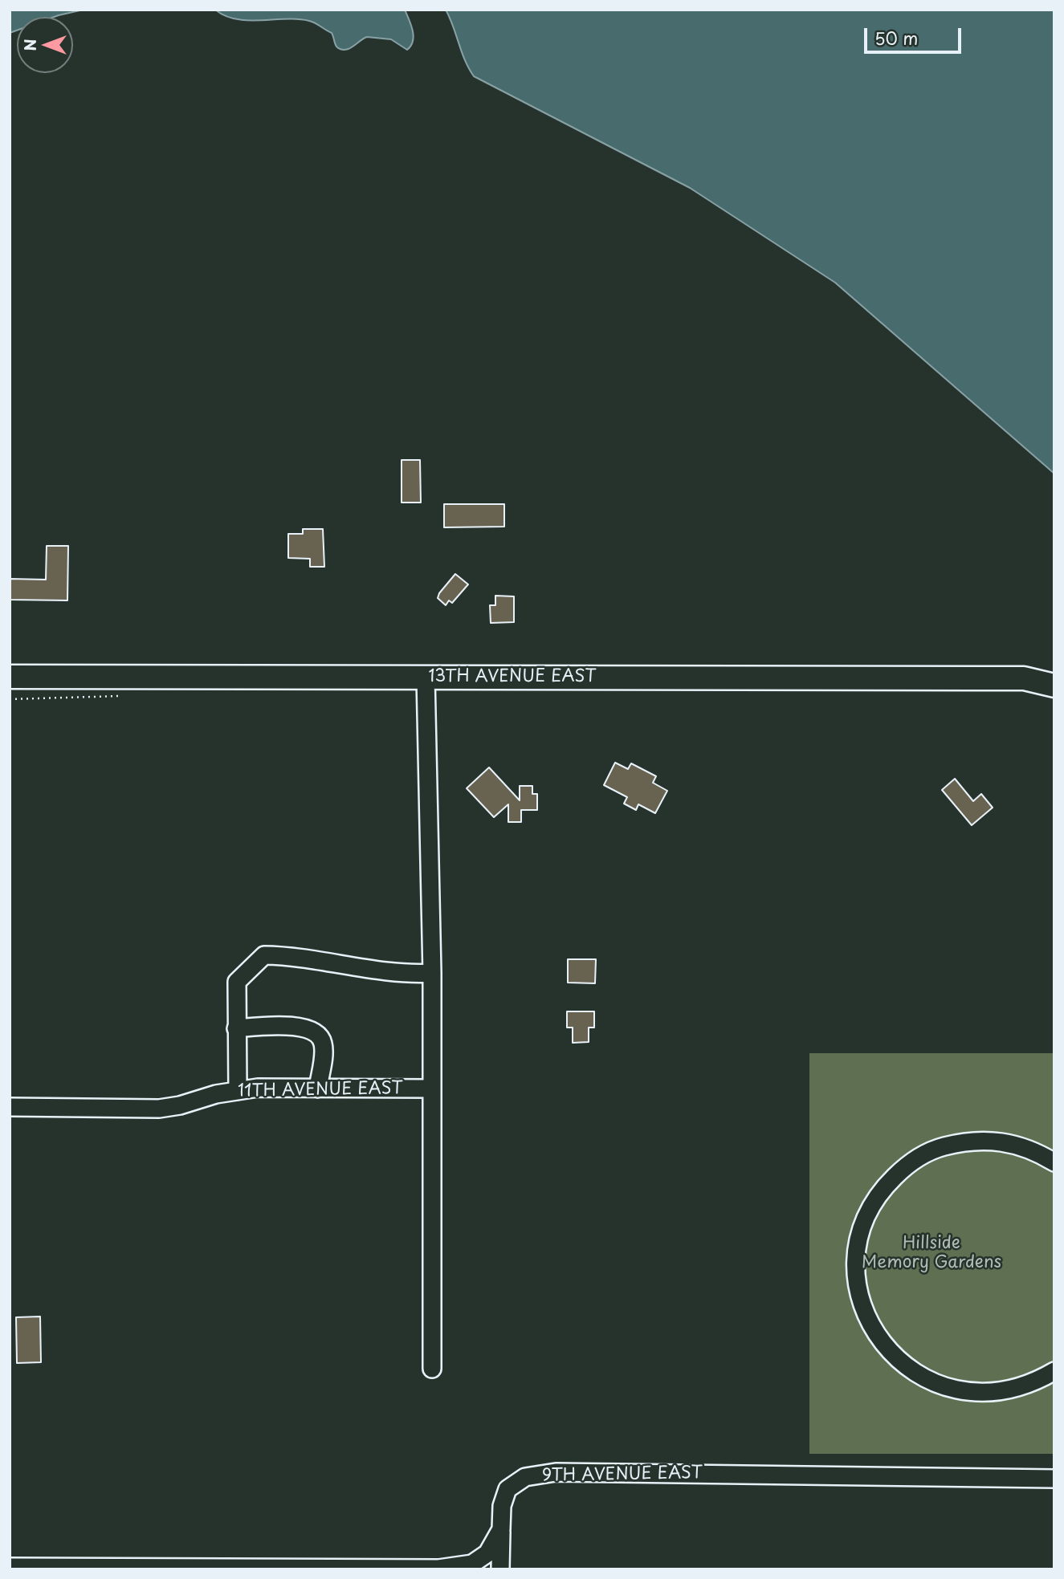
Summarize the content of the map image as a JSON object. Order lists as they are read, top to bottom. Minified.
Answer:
{"streets":{"main road":["13TH AVENUE EAST"],"street":["11TH AVENUE EAST","9TH AVENUE EAST"]},"parks":["Hillside Memory Gardens"],"scale_bar":"50 m","north":"left"}
